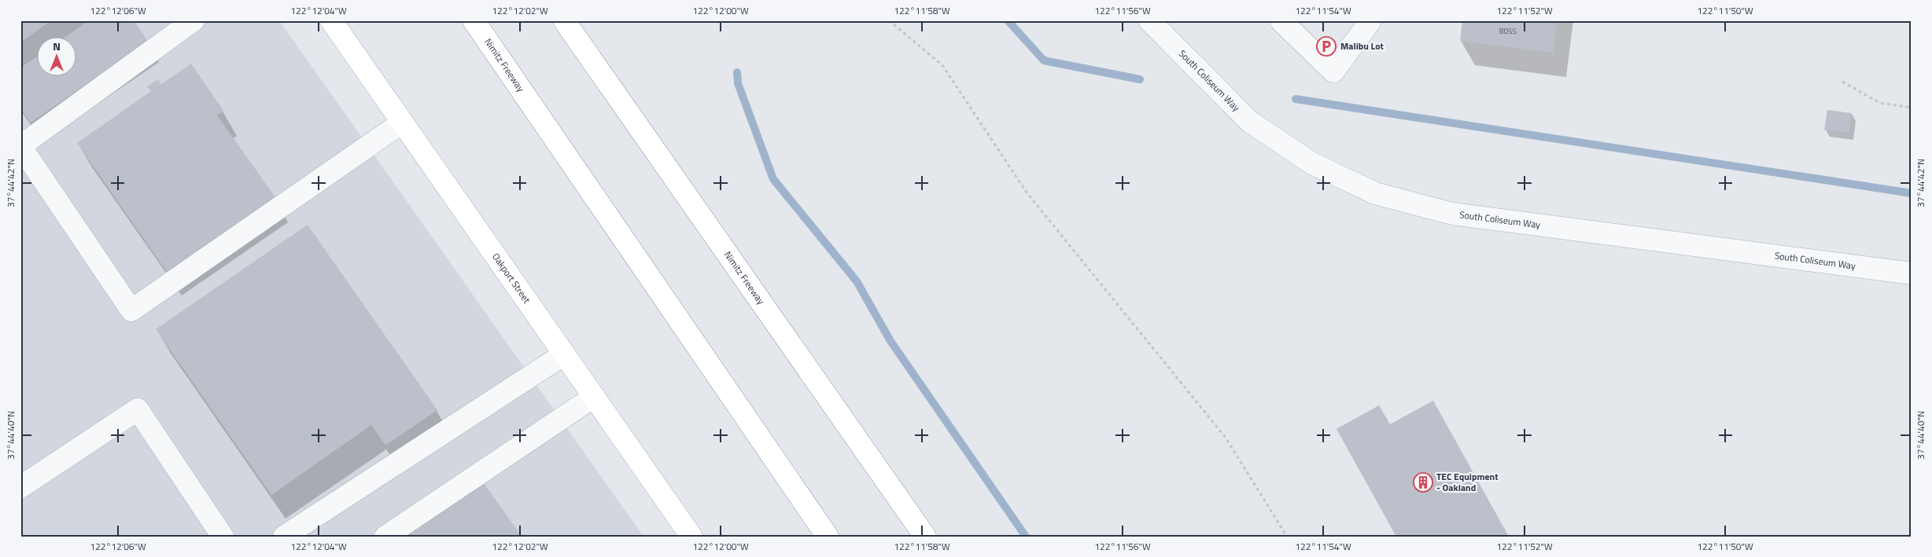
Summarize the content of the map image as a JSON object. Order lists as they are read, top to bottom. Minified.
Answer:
{"streets":{"main road":["Nimitz Freeway","Oakport Street"],"street":["South Coliseum Way"]},"places":{"parking":["Malibu Lot"],"building":["TEC Equipment - Oakland"]},"house_numbers":["8055"],"north":"top","coordinates":["122°12'06\"W","122°12'04\"W","122°12'02\"W","122°12'00\"W","122°11'58\"W","122°11'56\"W","122°11'54\"W","122°11'52\"W","122°11'50\"W","37°44'42\"N","37°44'40\"N"]}
